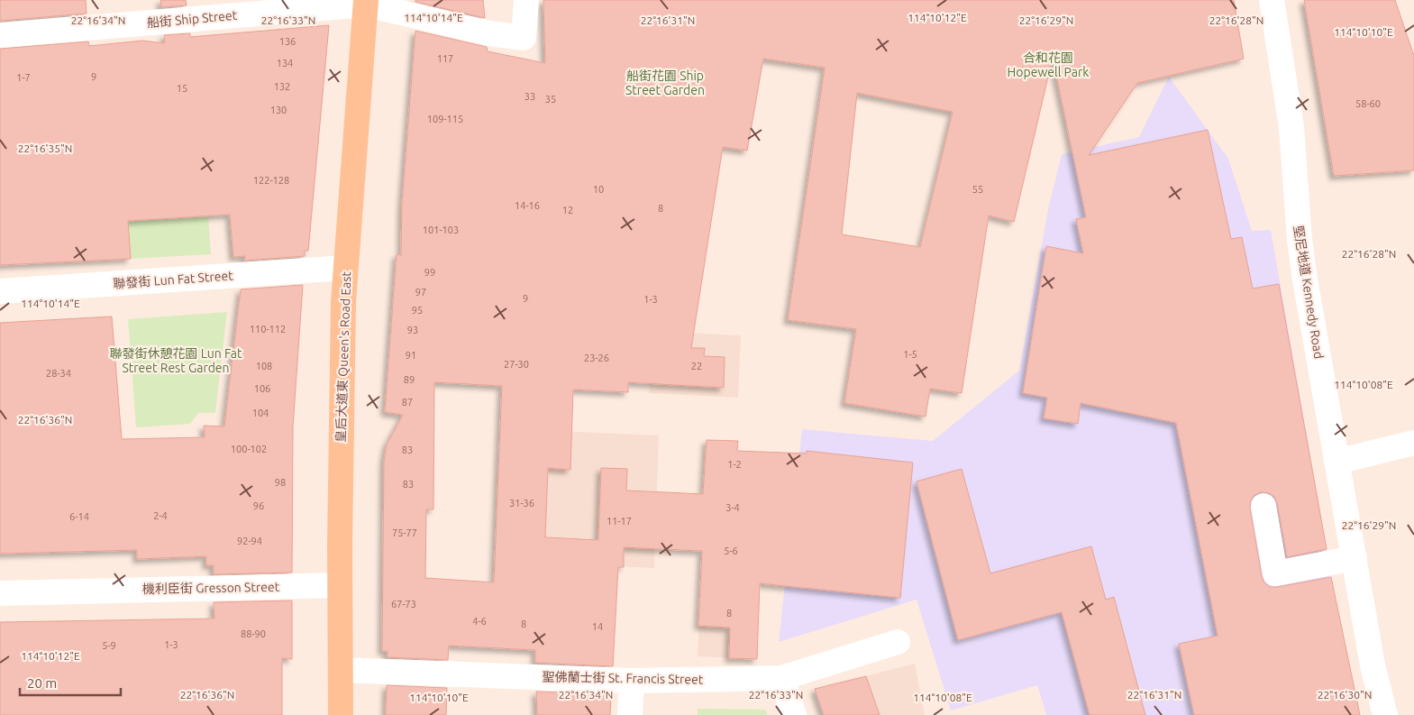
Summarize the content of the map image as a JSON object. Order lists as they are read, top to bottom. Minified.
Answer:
{"streets":{"main road":["皇后大道東 Queen's Road East"],"street":["船街 Ship Street","聯發街 Lun Fat Street","堅尼地道 Kennedy Road","機利臣街 Gresson Street","聖佛蘭士街 St. Francis Street"]},"crossings":[["船街 Ship Street","皇后大道東 Queen's Road East"],["聯發街 Lun Fat Street","皇后大道東 Queen's Road East"],["皇后大道東 Queen's Road East","機利臣街 Gresson Street"],["皇后大道東 Queen's Road East","聖佛蘭士街 St. Francis Street"]],"parks":["合和花園 Hopewell Park","船街花園 Ship Street Garden","聯發街休憩花園 Lun Fat Street Rest Garden"],"house_numbers":["136","117","134","9","1-7","132","15","33","35","58-60","130","109-115","122-128","10","55","14-16","8","12","101-103","99","97","9","1-3","95","110-112","93","1-5","91","23-26","27-30","108","22","28-34","89","106","87","104","100-102","83","1-2","98","83","31-36","96","3-4","2-4","6-14","11-17","75-77","92-94","5-6","67-73","8","4-6","8","14","88-90","1-3","5-9"],"scale_bar":"20 m","coordinates":["114°10'14\"E","114°10'12\"E","22°16'34\"N","22°16'33\"N","22°16'31\"N","22°16'29\"N","22°16'28\"N","114°10'10\"E","22°16'35\"N","114°10'08\"E","22°16'36\"N","22°16'30\"N"]}
